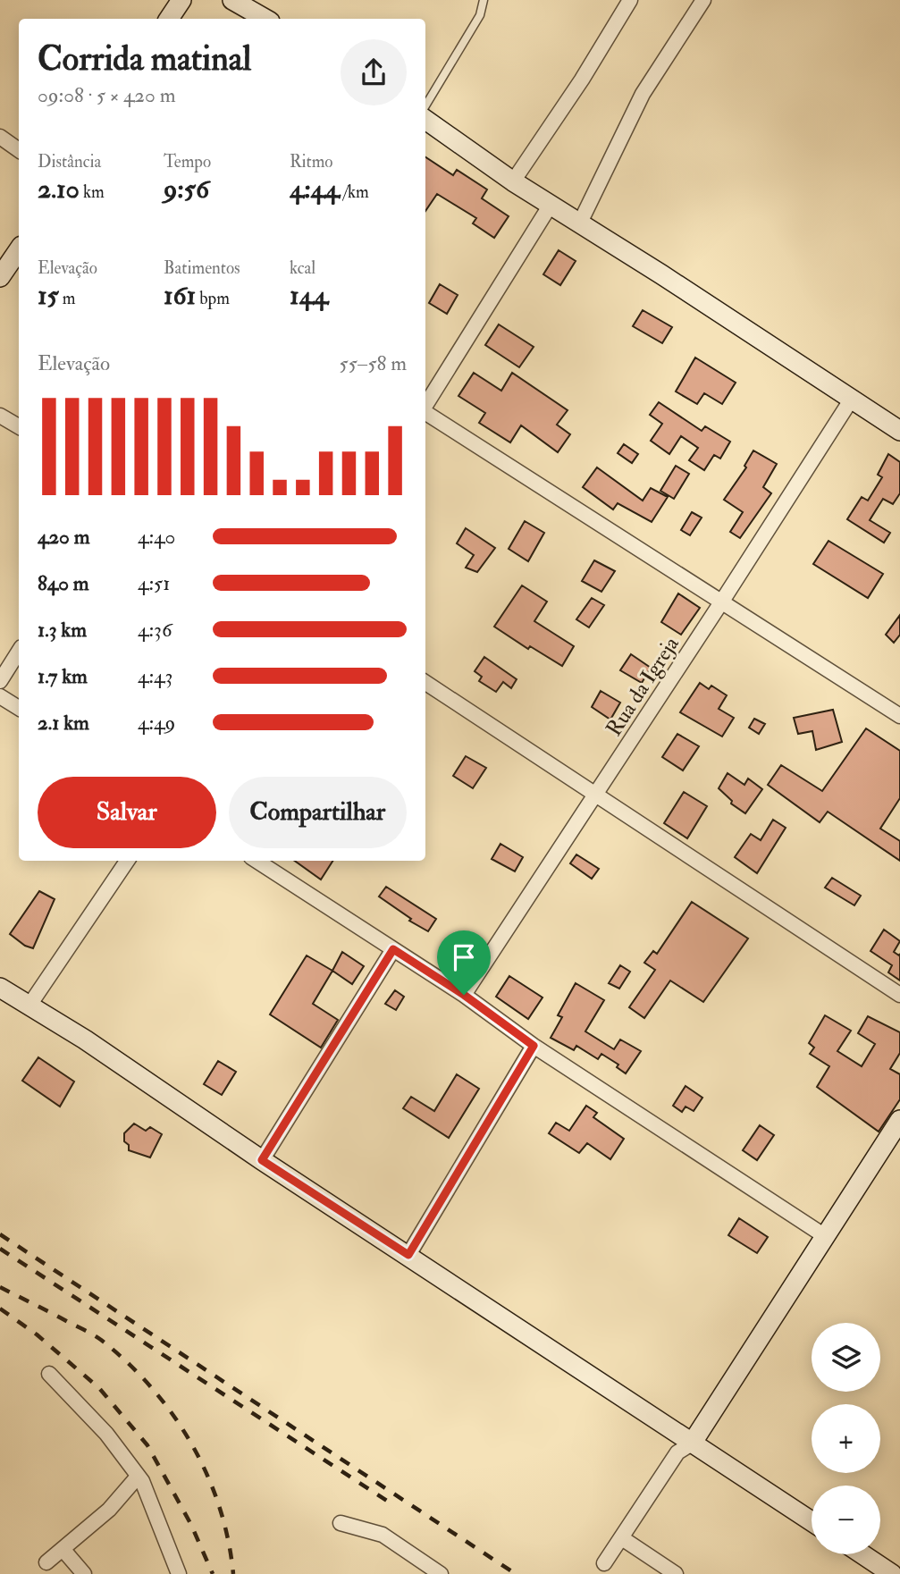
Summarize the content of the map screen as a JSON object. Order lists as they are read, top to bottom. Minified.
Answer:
{"streets":{"street":["Rua da Igreja"]},"page":{"heading":["Corrida matinal","09:08 · 5 × 420 m"],"stats":[["Distância","2.10 km"],["Tempo","9:56"],["Ritmo","4:44 /km"],["Elevação","15 m"],["Batimentos","161 bpm"],["kcal","144"]],"chart":["Elevação","55–58 m"],"list":[{"name":"420 m","note":"4:40"},{"name":"840 m","note":"4:51"},{"name":"1.3 km","note":"4:36"},{"name":"1.7 km","note":"4:43"},{"name":"2.1 km","note":"4:49"}],"buttons":["Salvar","Compartilhar"],"map_buttons":["+","−"]}}
